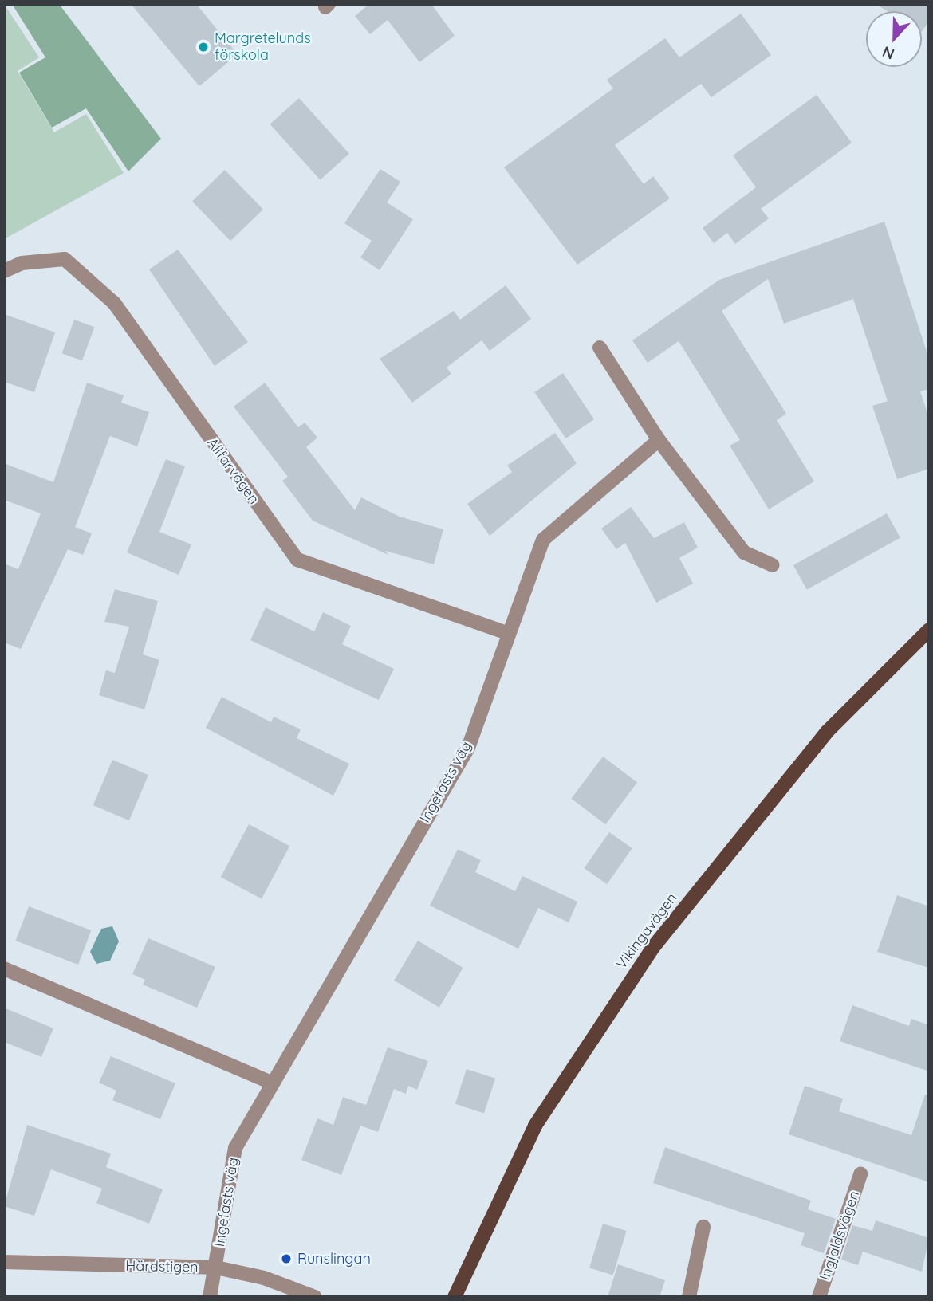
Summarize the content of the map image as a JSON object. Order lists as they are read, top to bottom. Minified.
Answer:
{"streets":{"main road":["Vikingavägen"],"street":["Allfarvägen","Ingefasts väg","Ingjaldsvägen","Härdstigen"]},"crossings":[["Allfarvägen","Ingefasts väg"],["Ingefasts väg","Härdstigen"]],"places":["Margretelunds förskola","Runslingan"],"north":"bottom"}
